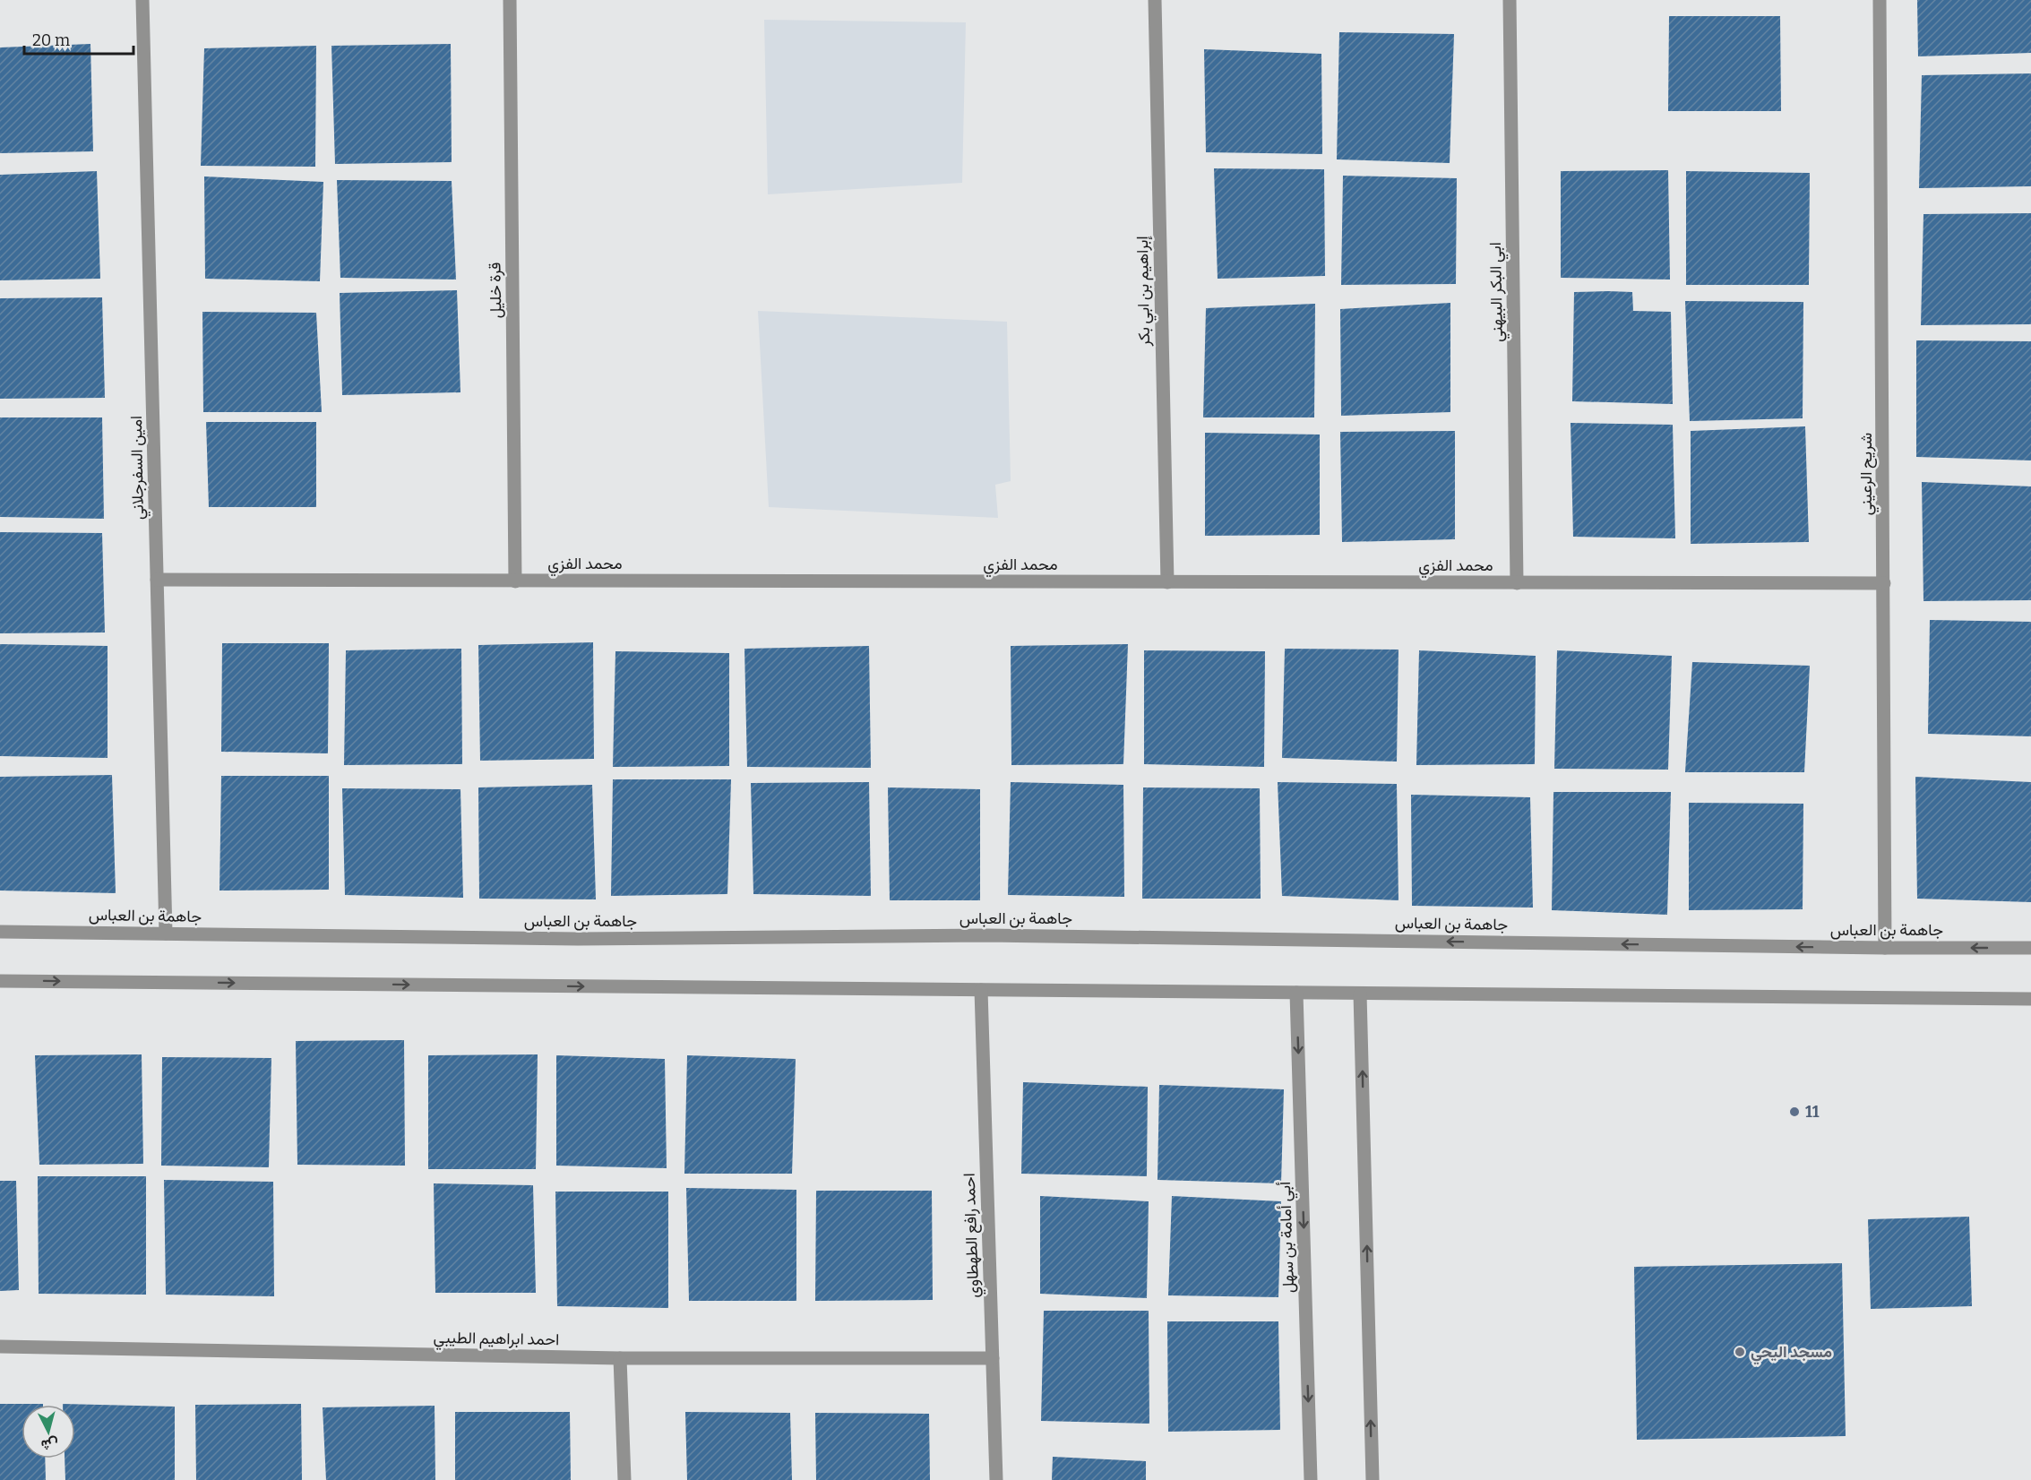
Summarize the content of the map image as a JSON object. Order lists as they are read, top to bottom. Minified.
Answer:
{"streets":{"street":["قرة خليل","إبراهيم بن ابي بكر","ابي البكر البيهني","امين السفرجلاني","شريح الرعيني","محمد الفزي","جاهمة بن العباس","احمد رافع الطهطاوي","أبي أمامة بن سهل","احمد ابراهيم الطيبي"]},"crossings":[["قرة خليل","محمد الفزي"],["إبراهيم بن ابي بكر","محمد الفزي"],["ابي البكر البيهني","محمد الفزي"],["امين السفرجلاني","محمد الفزي"],["امين السفرجلاني","جاهمة بن العباس"],["شريح الرعيني","محمد الفزي"],["شريح الرعيني","جاهمة بن العباس"],["احمد رافع الطهطاوي","احمد ابراهيم الطيبي"]],"places":["11","مسجد اليحي"],"scale_bar":"20 m","north":"bottom"}
